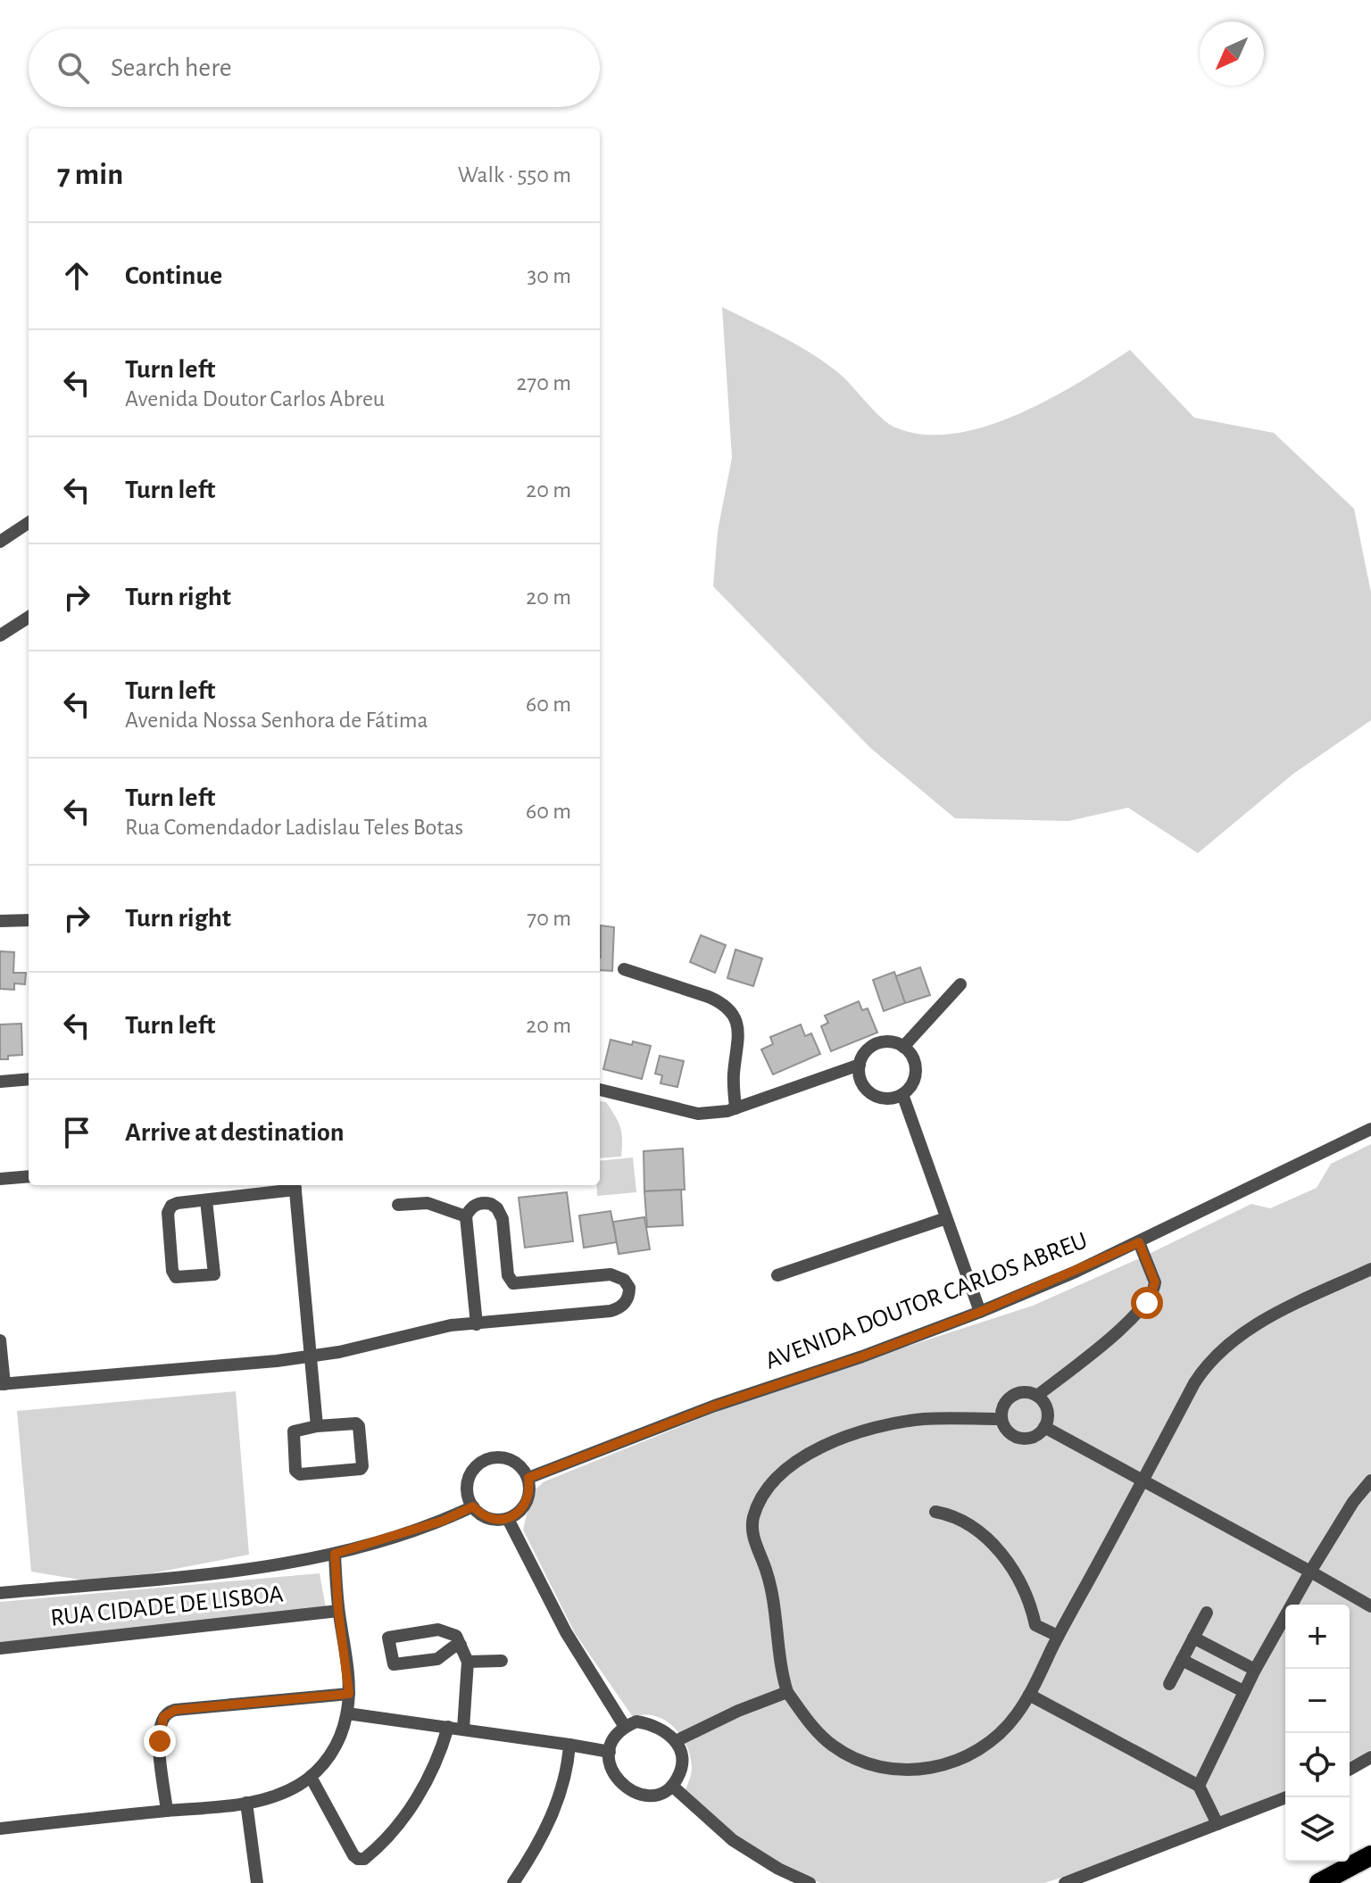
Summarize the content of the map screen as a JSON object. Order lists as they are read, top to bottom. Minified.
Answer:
{"streets":{"street":["AVENIDA DOUTOR CARLOS ABREU","RUA CIDADE DE LISBOA"]},"north":"bottom left","page":{"search":"Search here","heading":["7 min","Walk · 550 m"],"list":[["Continue","30 m"],["Turn left","Avenida Doutor Carlos Abreu","270 m"],["Turn left","20 m"],["Turn right","20 m"],["Turn left","Avenida Nossa Senhora de Fátima","60 m"],["Turn left","Rua Comendador Ladislau Teles Botas","60 m"],["Turn right","70 m"],["Turn left","20 m"],"Arrive at destination"],"map_buttons":["+","−"]}}
